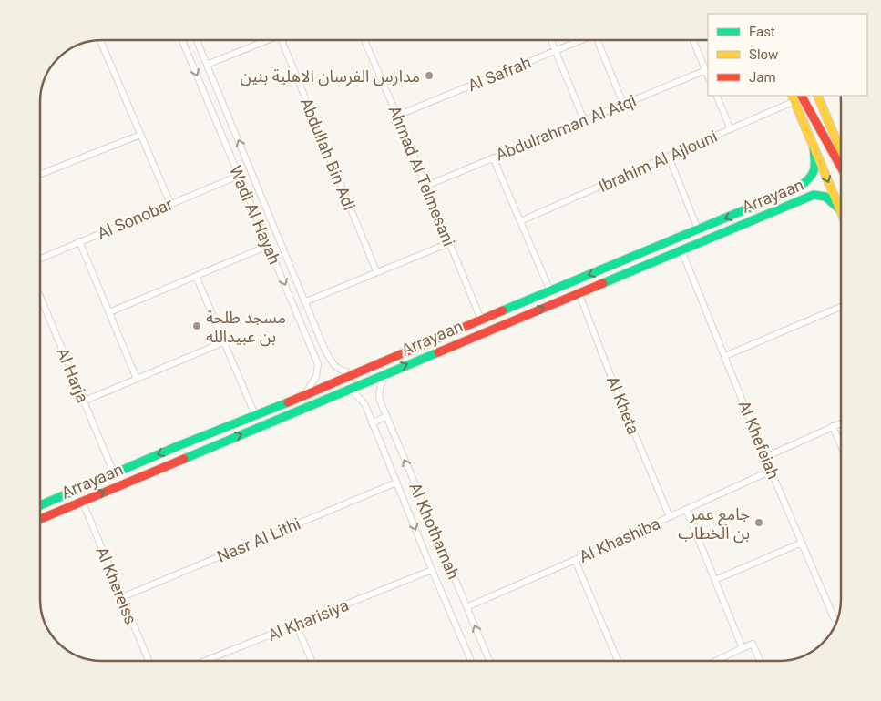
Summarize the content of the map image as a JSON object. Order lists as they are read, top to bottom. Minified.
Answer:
{"streets":{"main road":["Arrayaan"],"street":["Al Safrah","Abdulrahman Al Atqi","Abdullah Bin Adi","Ibrahim Al Ajlouni","Ahmad Al Telmesani","Wadi Al Hayah","Al Sonobar","Al Harja","Al Kheta","Al Khefeiah","Al Khothamah","Nasr Al Lithi","Al Khashiba","Al Khereiss","Al Kharisiya"]},"crossings":[["Al Safrah","Ahmad Al Telmesani"],["Abdulrahman Al Atqi","Ahmad Al Telmesani"],["Ahmad Al Telmesani","Arrayaan"],["Arrayaan","Wadi Al Hayah"],["Arrayaan","Al Harja"],["Arrayaan","Al Kheta"],["Arrayaan","Al Khefeiah"],["Arrayaan","Al Khothamah"],["Arrayaan","Al Khereiss"],["Wadi Al Hayah","Al Sonobar"],["Al Kheta","Al Khashiba"],["Al Khefeiah","Al Khashiba"],["Al Khothamah","Nasr Al Lithi"],["Al Khothamah","Al Khashiba"],["Al Khothamah","Al Kharisiya"],["Nasr Al Lithi","Al Khereiss"]],"places":["مدارس الفرسان الاهلية بنين","مسجد طلحة بن عبيدالله","جامع عمر بن الخطاب"],"legend":["Fast","Slow","Jam"]}
